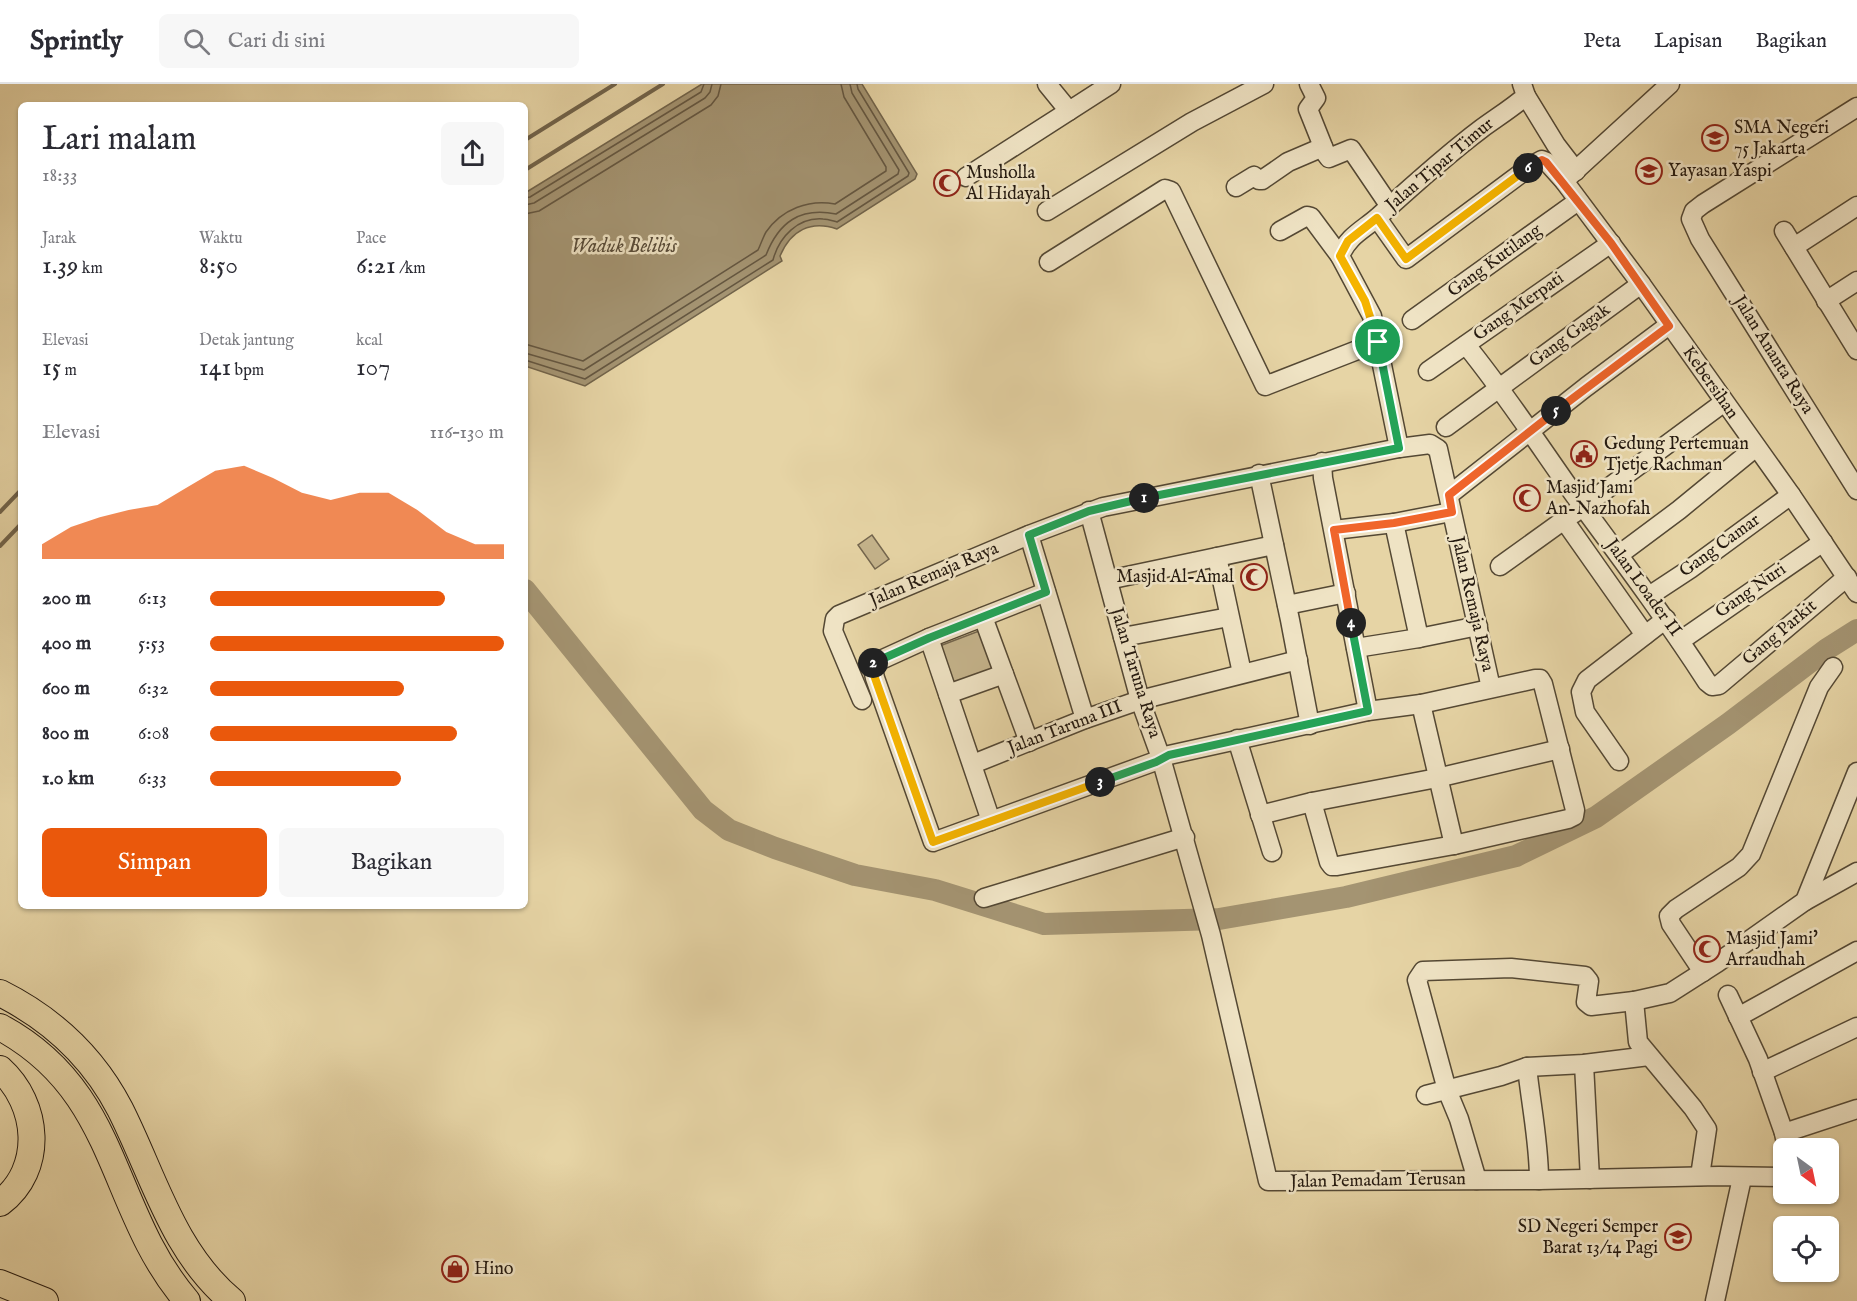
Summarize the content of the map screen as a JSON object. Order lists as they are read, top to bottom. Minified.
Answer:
{"streets":{"street":["Jalan Tipar Timur","Gang Kutilang","Gang Merpati","Gang Gagak","Jalan Ananta Raya","Kebersihan","Gang Camar","Jalan Remaja Raya","Jalan Loader II","Gang Nuri","Gang Parkit","Jalan Taruna Raya","Jalan Taruna III","Jalan Pemadam Terusan"]},"crossings":[["Jalan Tipar Timur","Kebersihan"],["Gang Kutilang","Kebersihan"],["Gang Merpati","Kebersihan"],["Gang Merpati","Jalan Loader II"],["Gang Gagak","Kebersihan"],["Gang Gagak","Jalan Loader II"],["Kebersihan","Gang Camar"],["Kebersihan","Gang Nuri"],["Kebersihan","Gang Parkit"],["Gang Camar","Jalan Loader II"],["Jalan Remaja Raya","Jalan Taruna Raya"],["Jalan Loader II","Gang Nuri"],["Jalan Loader II","Gang Parkit"],["Jalan Taruna Raya","Jalan Taruna III"],["Jalan Taruna Raya","Jalan Pemadam Terusan"]],"water":["Waduk Belibis"],"places":{"school or university":["SMA Negeri 75 Jakarta","Yayasan Yaspi","SD Negeri Semper Barat 13/14 Pagi"],"mosque":["Musholla Al Hidayah","Masjid Jami An-Nazhofah","Masjid Al-Amal","Masjid Jami' Arraudhah"],"public building":["Gedung Pertemuan Tjetje Rachman"],"shop":["Hino"]},"north":"bottom right","page":{"header":"Sprintly","search":"Cari di sini","nav":["Peta","Lapisan","Bagikan"],"heading":["Lari malam","18:33"],"pins":["6","5","1","4","2","3"],"stats":[["Jarak","1.39 km"],["Waktu","8:50"],["Pace","6:21 /km"],["Elevasi","15 m"],["Detak jantung","141 bpm"],["kcal","107"]],"chart":["Elevasi","116–130 m"],"list":[{"name":"200 m","note":"6:13"},{"name":"400 m","note":"5:53"},{"name":"600 m","note":"6:32"},{"name":"800 m","note":"6:08"},{"name":"1.0 km","note":"6:33"}],"buttons":["Simpan","Bagikan"]}}
